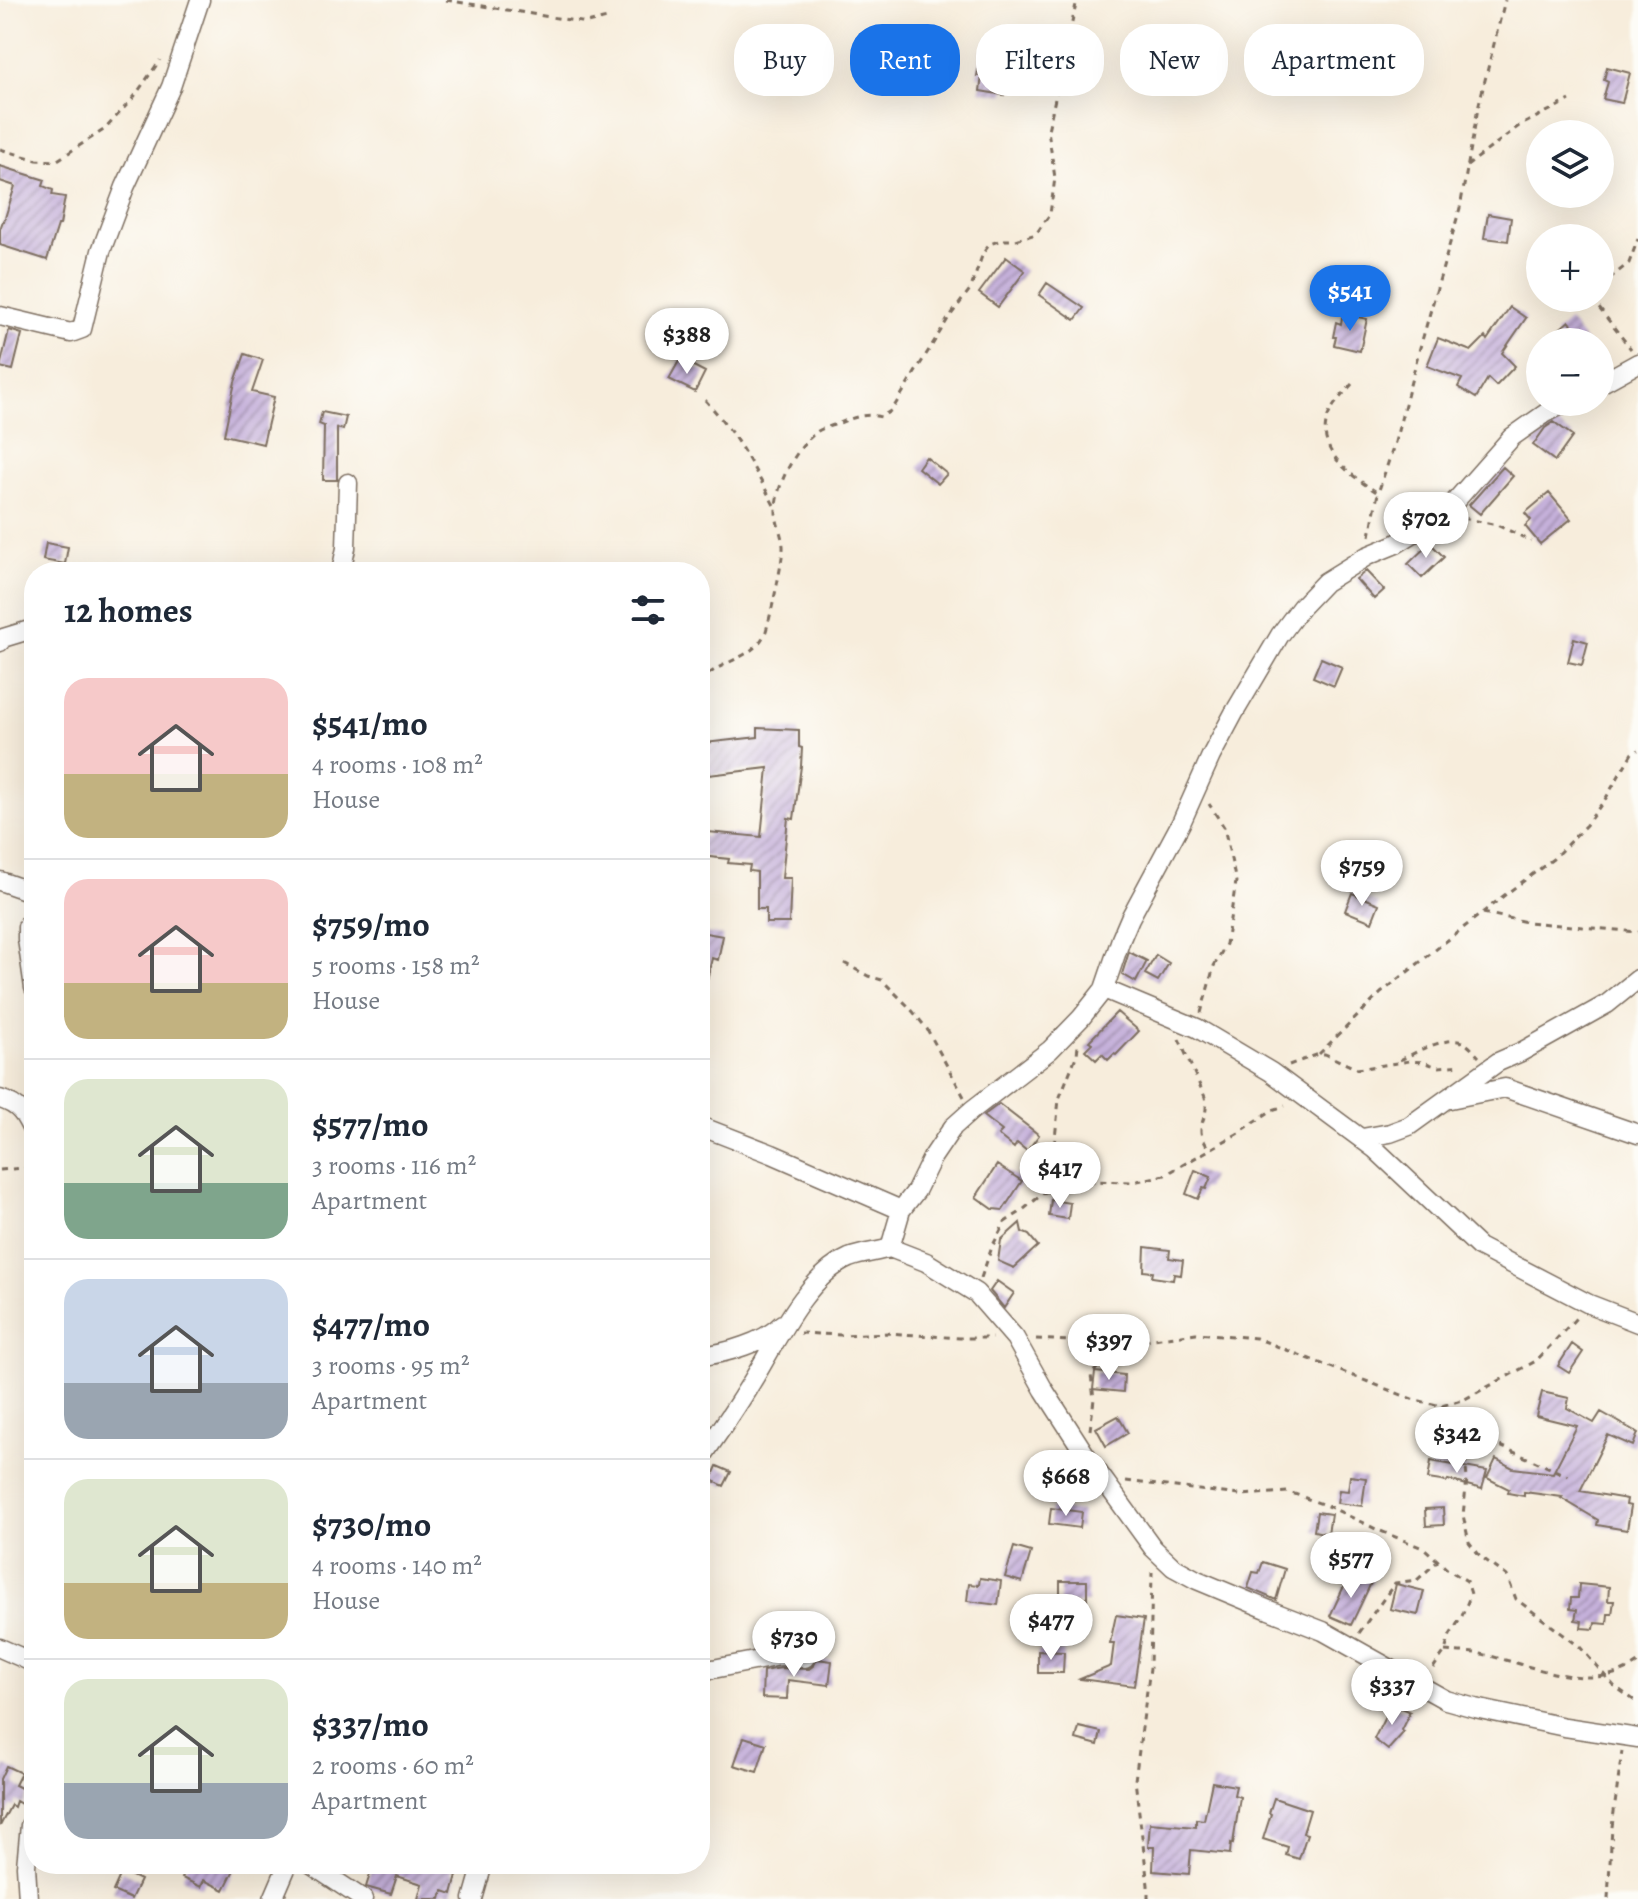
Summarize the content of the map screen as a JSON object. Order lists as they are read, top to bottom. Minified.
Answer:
{"page":{"chip":["Buy","Rent","Filters","New","Apartment"],"map_buttons":["+","−"],"price":["$541","$388","$702","$759","$417","$397","$342","$668","$577","$477","$730","$337"],"heading":"12 homes","list":[{"name":"$541/mo","note":"4 rooms · 108 m² · House"},{"name":"$759/mo","note":"5 rooms · 158 m² · House"},{"name":"$577/mo","note":"3 rooms · 116 m² · Apartment"},{"name":"$477/mo","note":"3 rooms · 95 m² · Apartment"},{"name":"$730/mo","note":"4 rooms · 140 m² · House"},{"name":"$337/mo","note":"2 rooms · 60 m² · Apartment"}]}}
